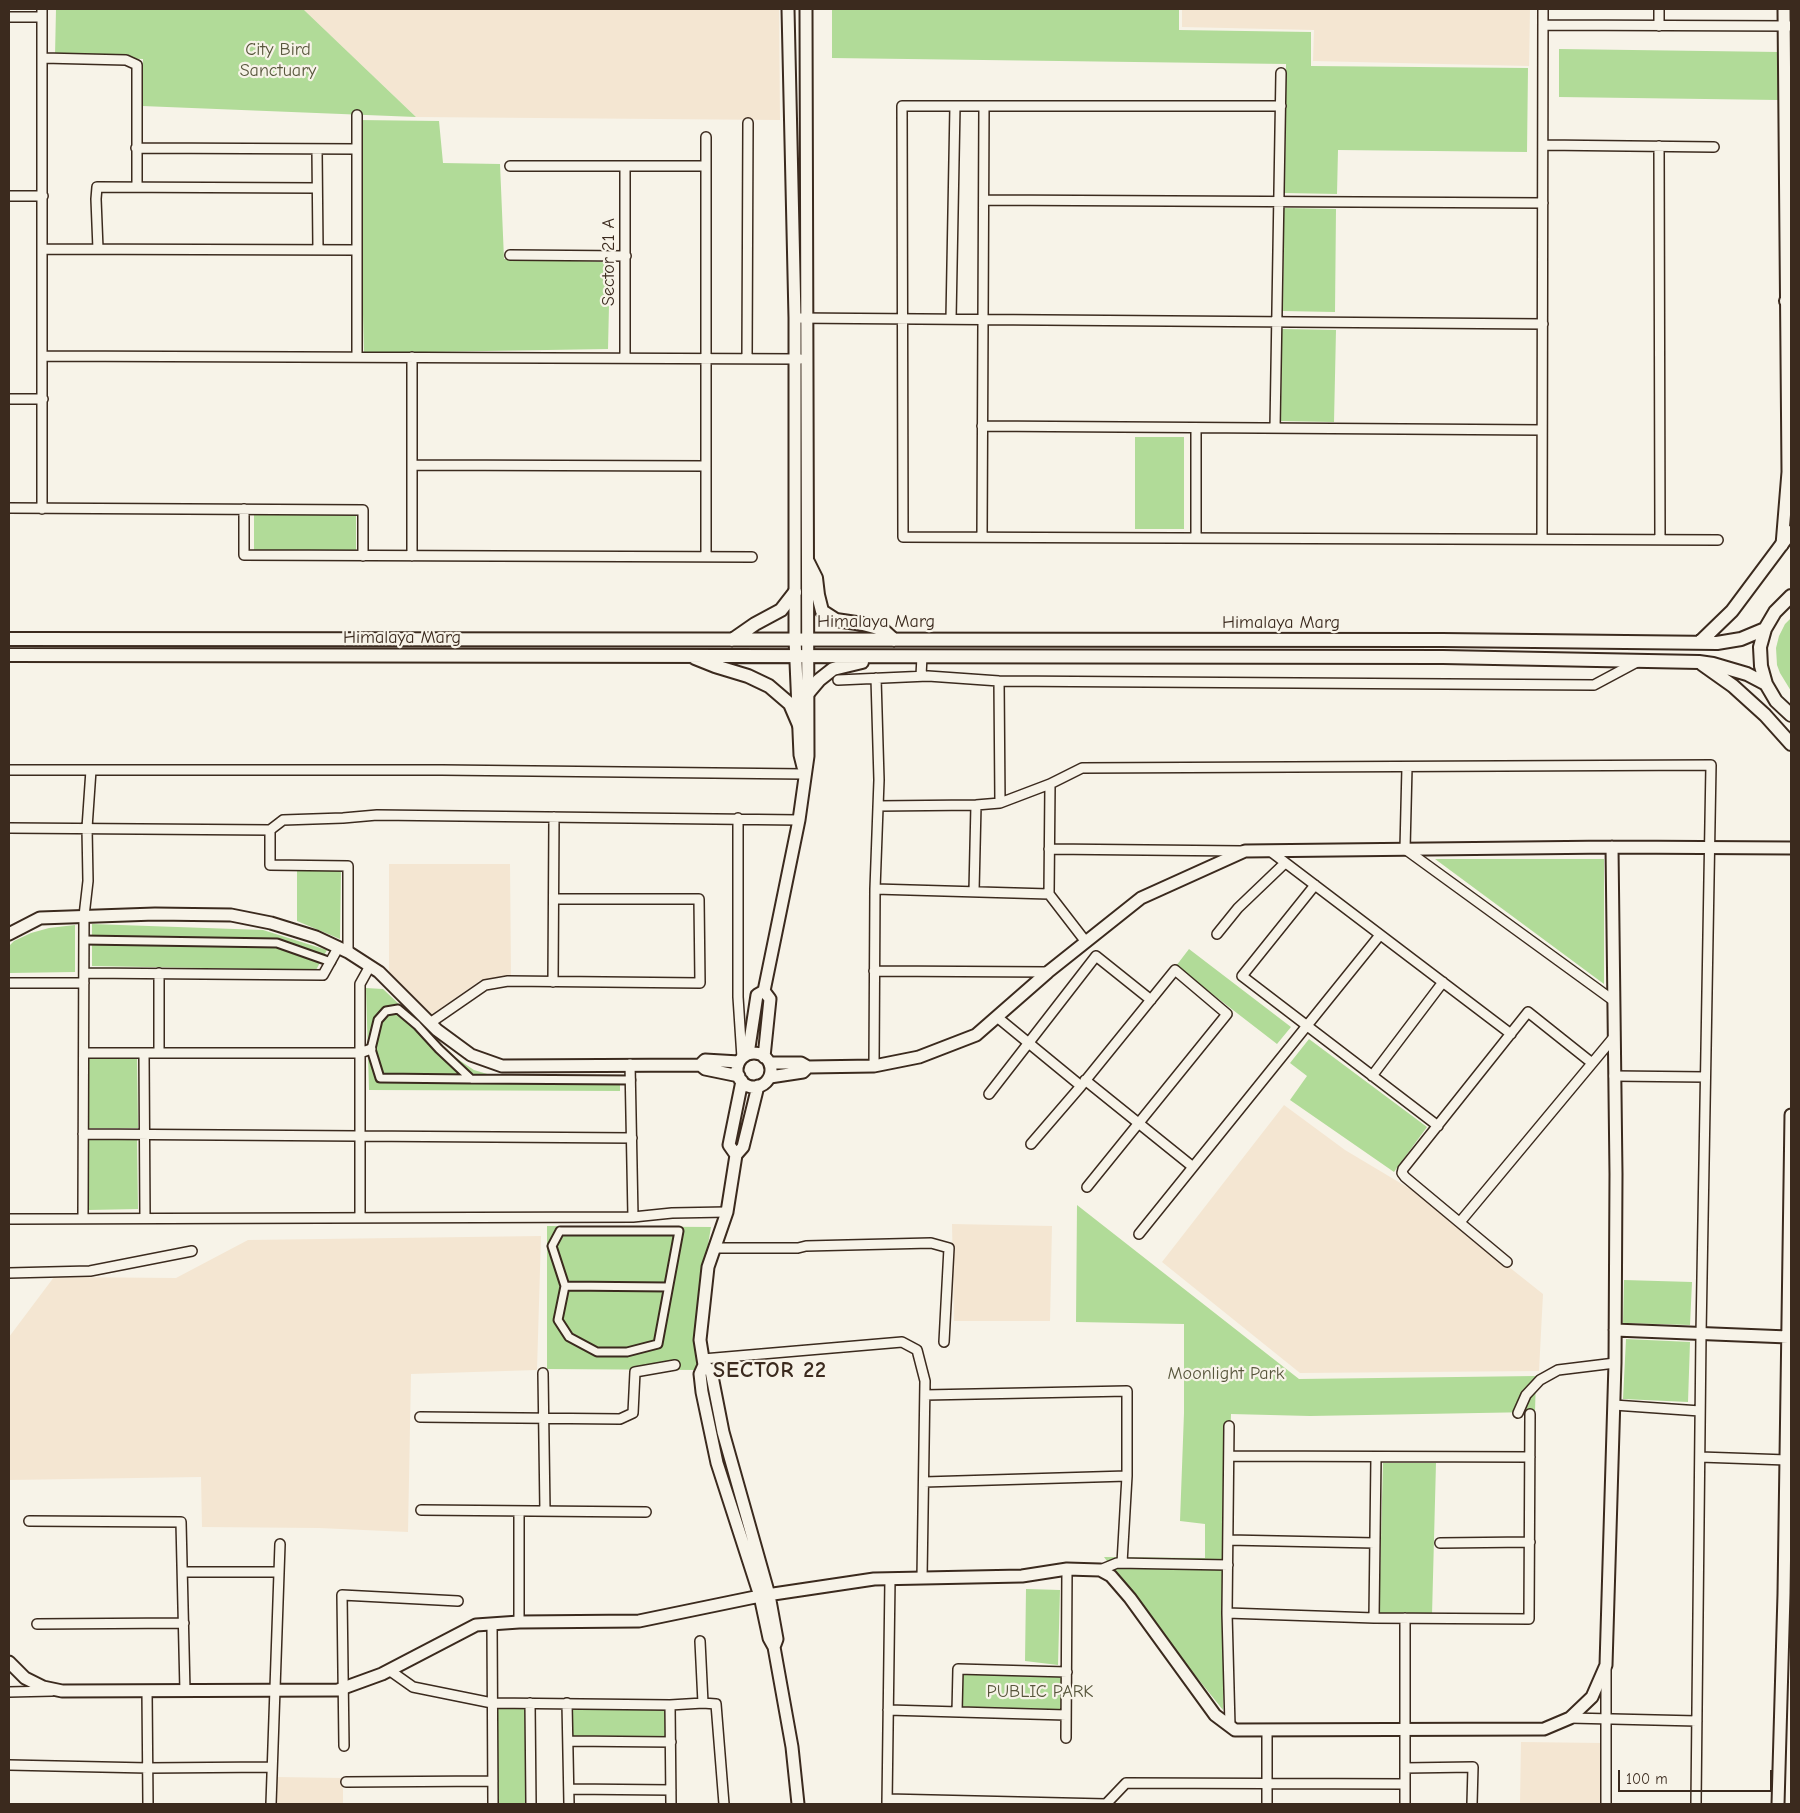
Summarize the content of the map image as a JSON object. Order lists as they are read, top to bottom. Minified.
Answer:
{"streets":{"main road":["Himalaya Marg"],"street":["Sector 21 A"]},"districts":["SECTOR 22"],"parks":["City Bird Sanctuary","Moonlight Park","PUBLIC PARK"],"scale_bar":"100 m"}
